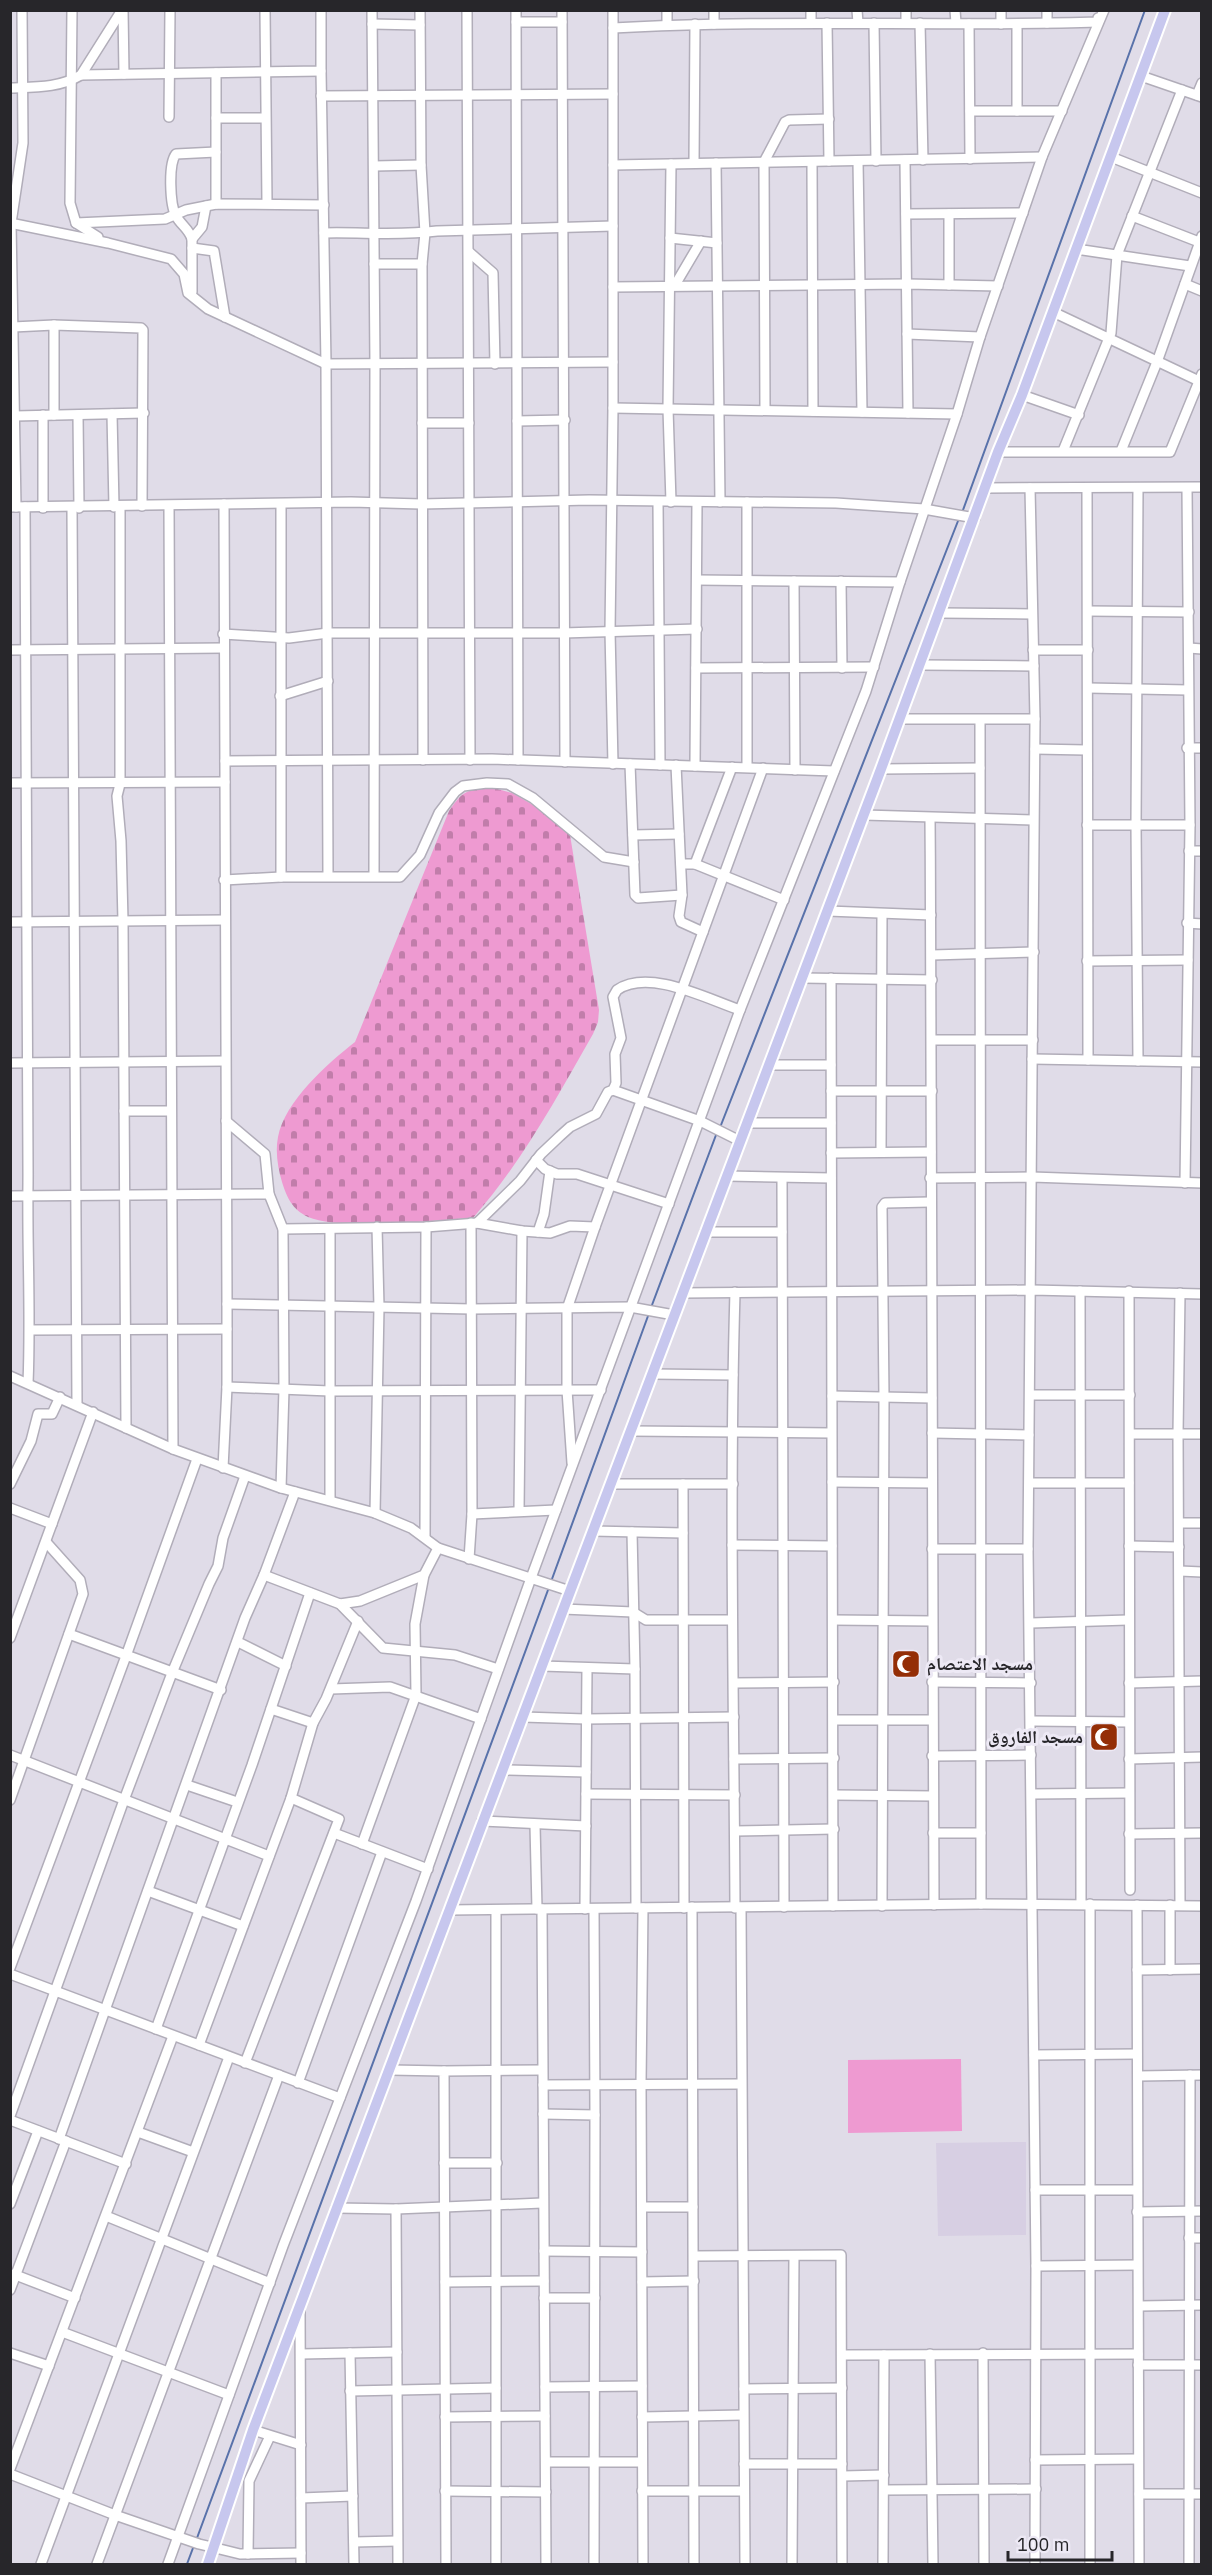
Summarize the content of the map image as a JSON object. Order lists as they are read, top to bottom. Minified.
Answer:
{"places":{"mosque":["مسجد الاعتصام","مسجد الفاروق"]},"scale_bar":"100 m"}
